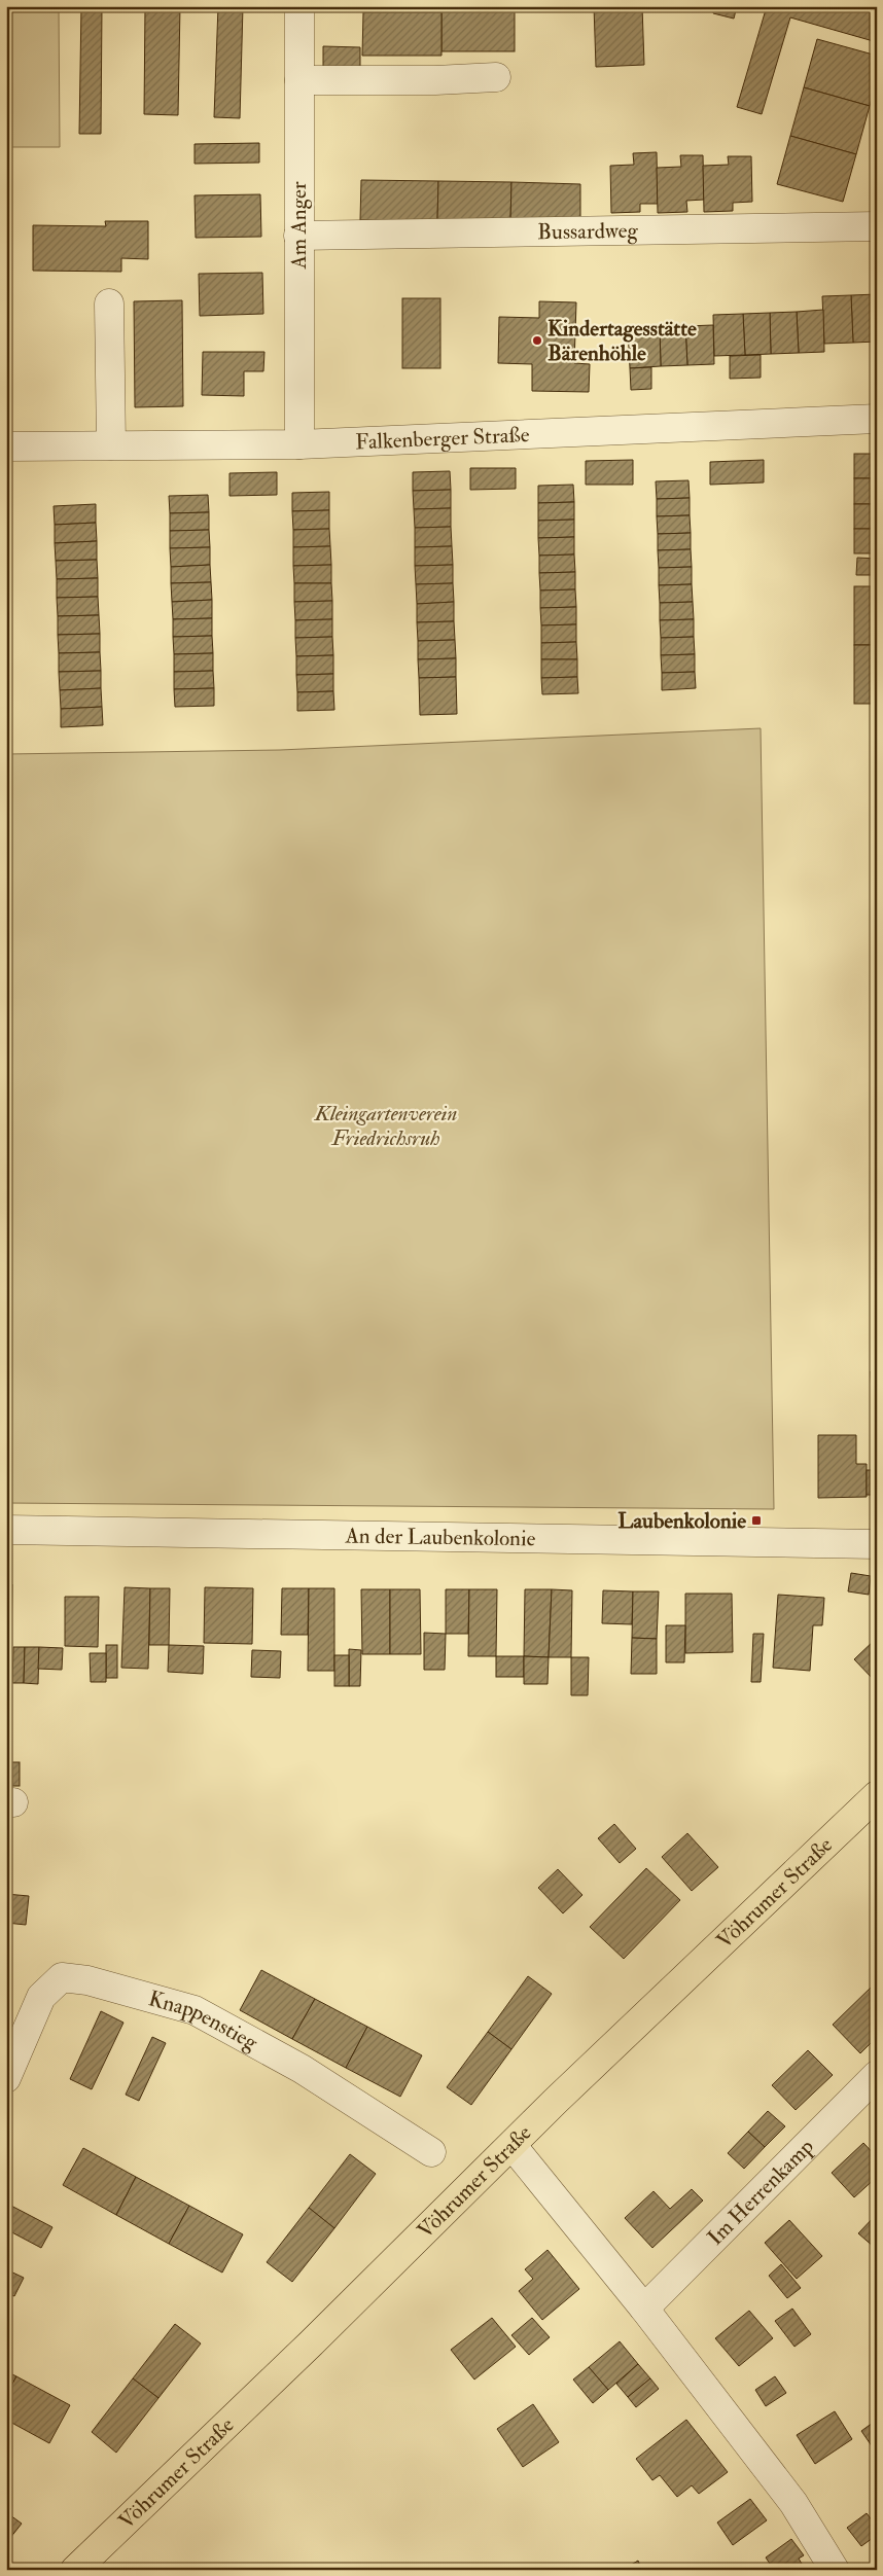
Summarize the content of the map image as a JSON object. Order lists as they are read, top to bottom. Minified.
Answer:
{"streets":{"main road":["Vöhrumer Straße"],"street":["Am Anger","Bussardweg","Falkenberger Straße","An der Laubenkolonie","Knappenstieg","Im Herrenkamp"]},"crossings":[["Am Anger","Bussardweg"],["Am Anger","Falkenberger Straße"]],"parks":["Kleingartenverein Friedrichsruh"],"places":{"other":["Kindertagesstätte Bärenhöhle"],"transit":["Laubenkolonie"]}}
